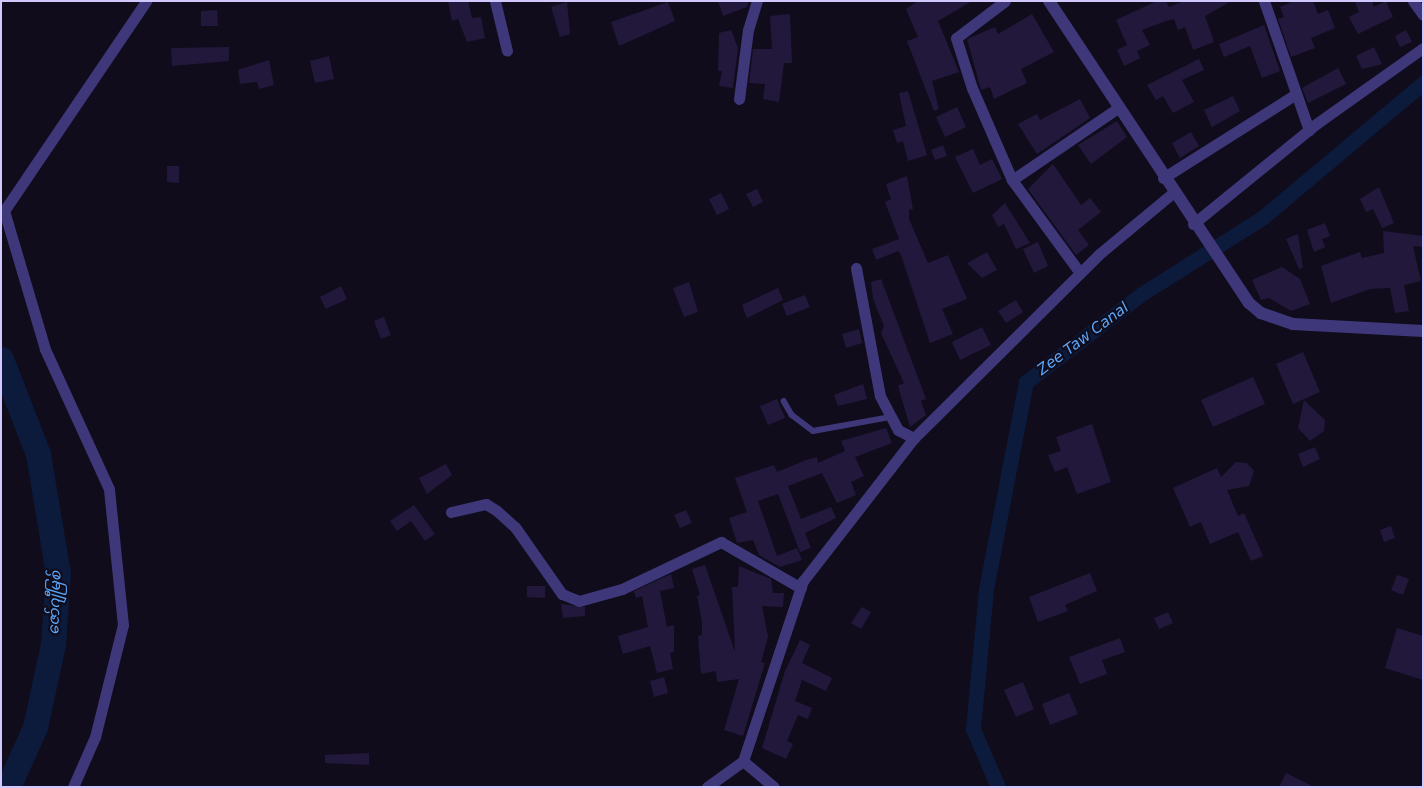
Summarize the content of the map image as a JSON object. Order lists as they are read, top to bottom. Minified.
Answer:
{"water":["Zee Taw Canal","ဇော်ဂျီမြစ်"]}
